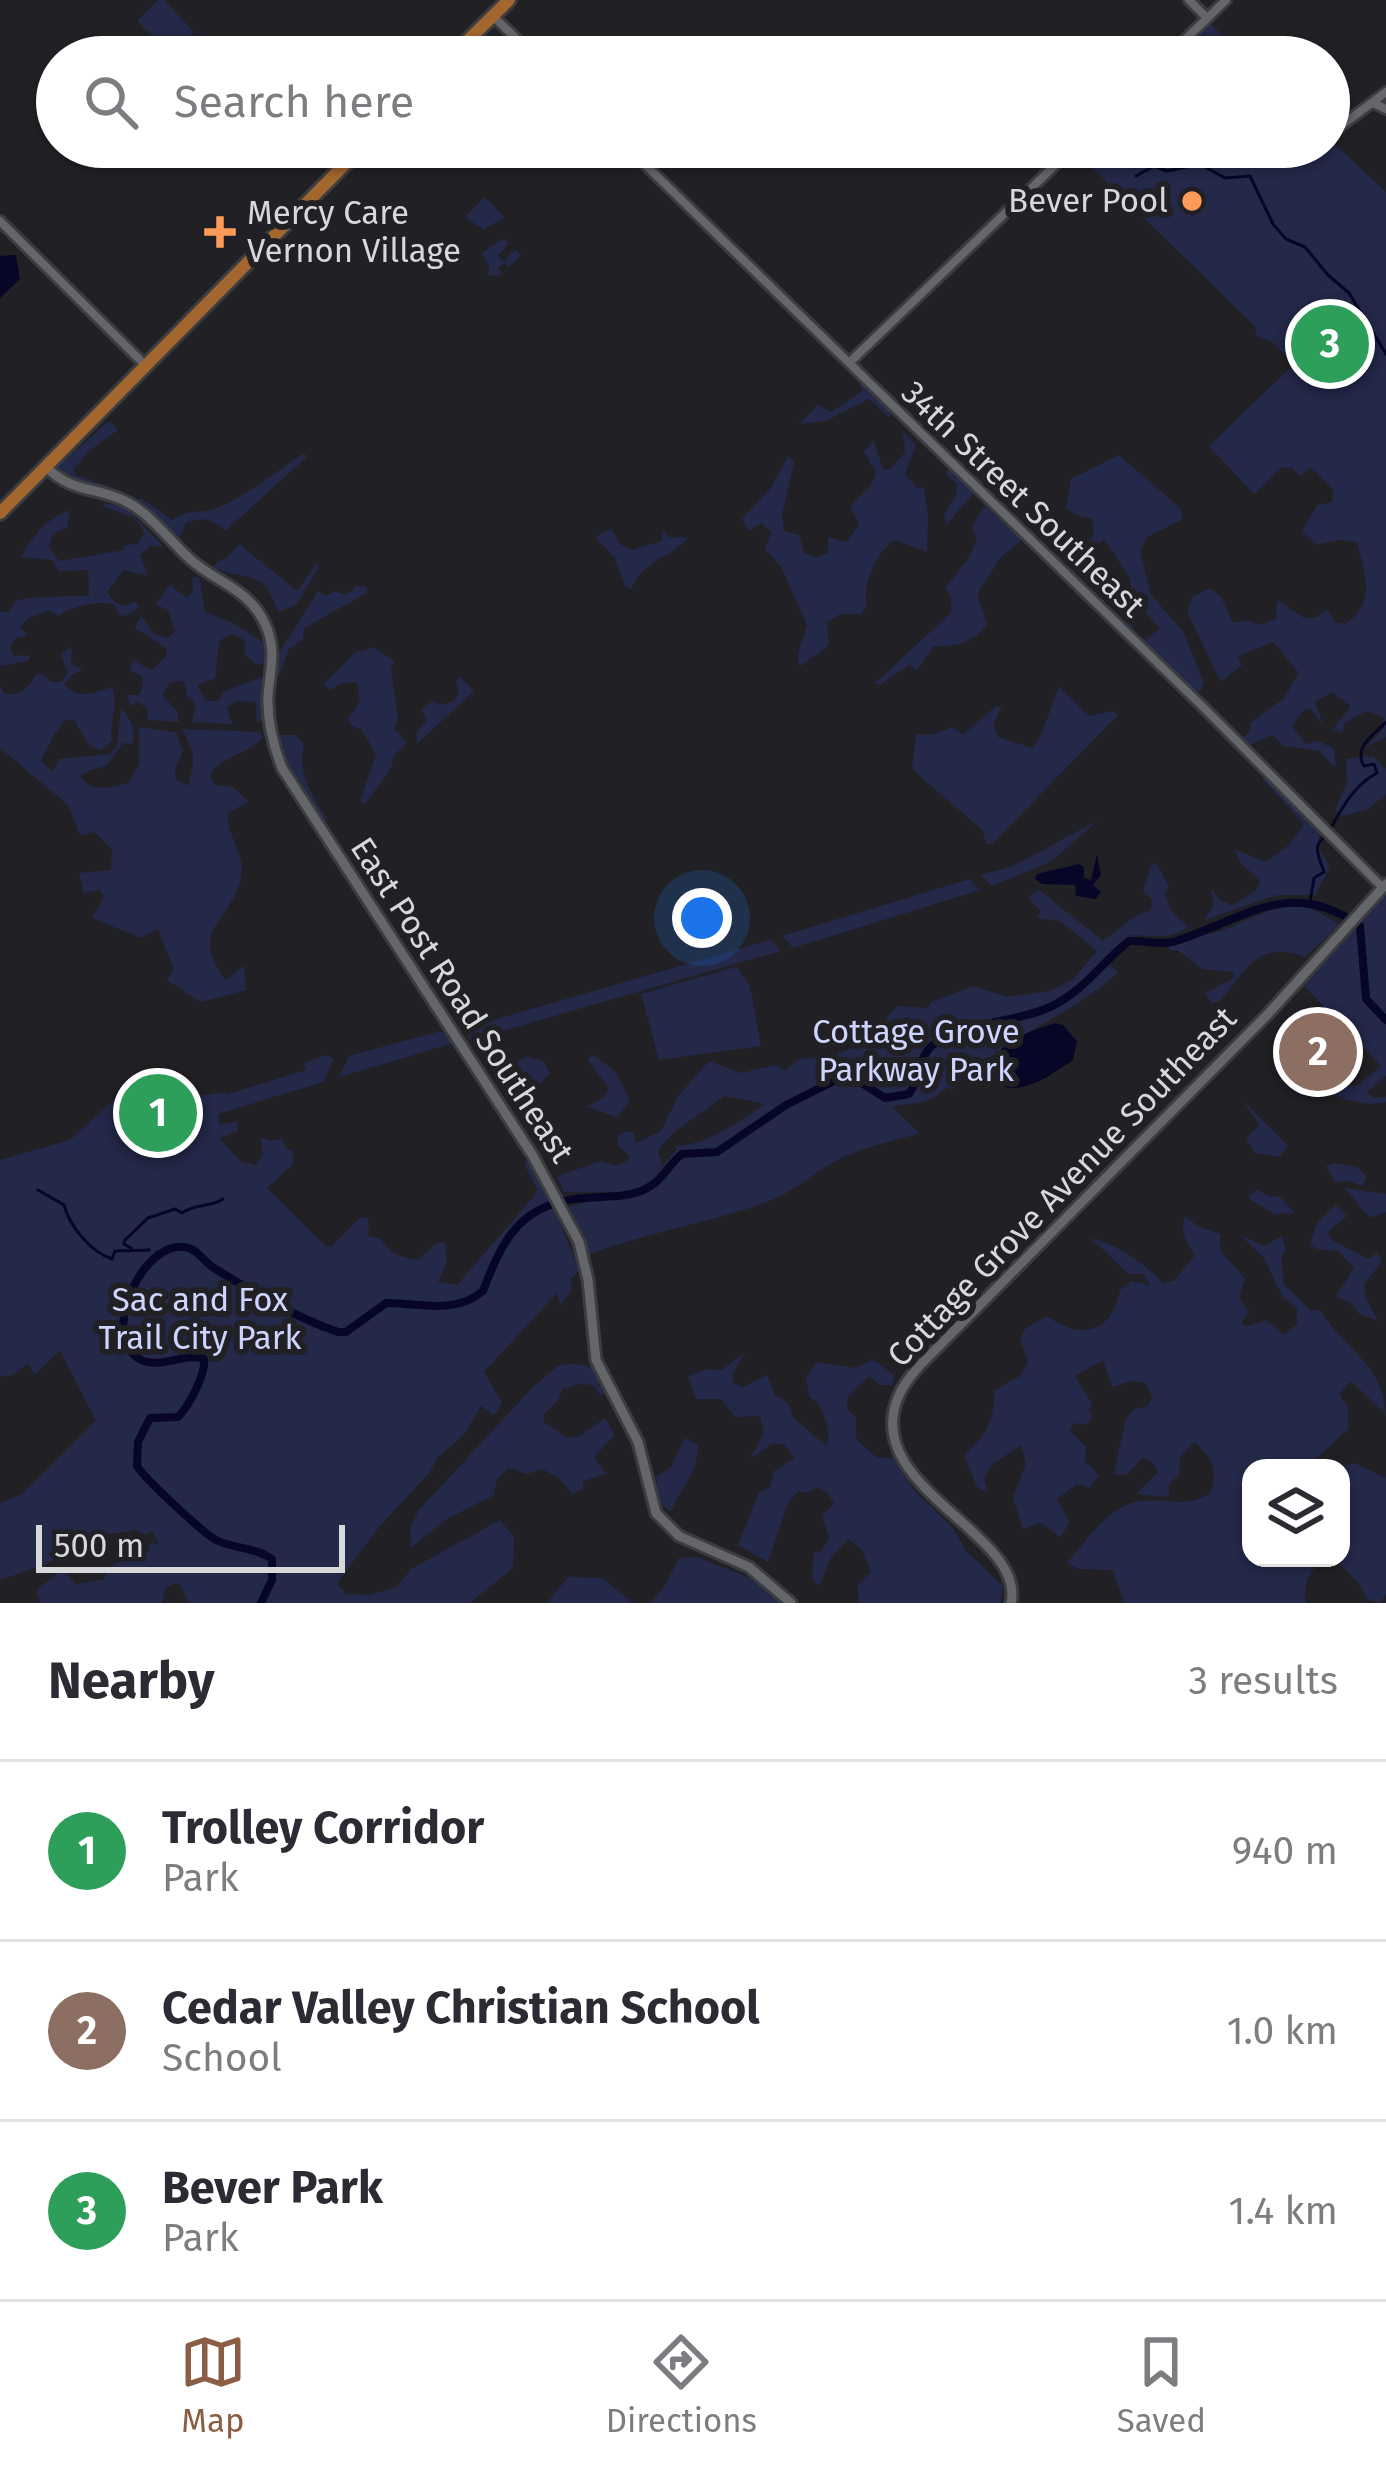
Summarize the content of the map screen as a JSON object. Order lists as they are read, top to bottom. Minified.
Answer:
{"streets":{"main road":["East Post Road Southeast","Cottage Grove Avenue Southeast"],"street":["34th Street Southeast"]},"crossings":[["34th Street Southeast","Cottage Grove Avenue Southeast"]],"parks":["Cottage Grove Parkway Park","Sac and Fox Trail City Park"],"places":{"other":["Bever Pool"],"health":["Mercy Care Vernon Village"]},"scale_bar":"500 m","page":{"search":"Search here","pins":["3","2","1"],"scale":"500 m","heading":["Nearby","3 results"],"list":[{"mark":"1","name":"Trolley Corridor","note":"Park","value":"940 m"},{"mark":"2","name":"Cedar Valley Christian School","note":"School","value":"1.0 km"},{"mark":"3","name":"Bever Park","note":"Park","value":"1.4 km"}],"nav":["Map","Directions","Saved"]}}
